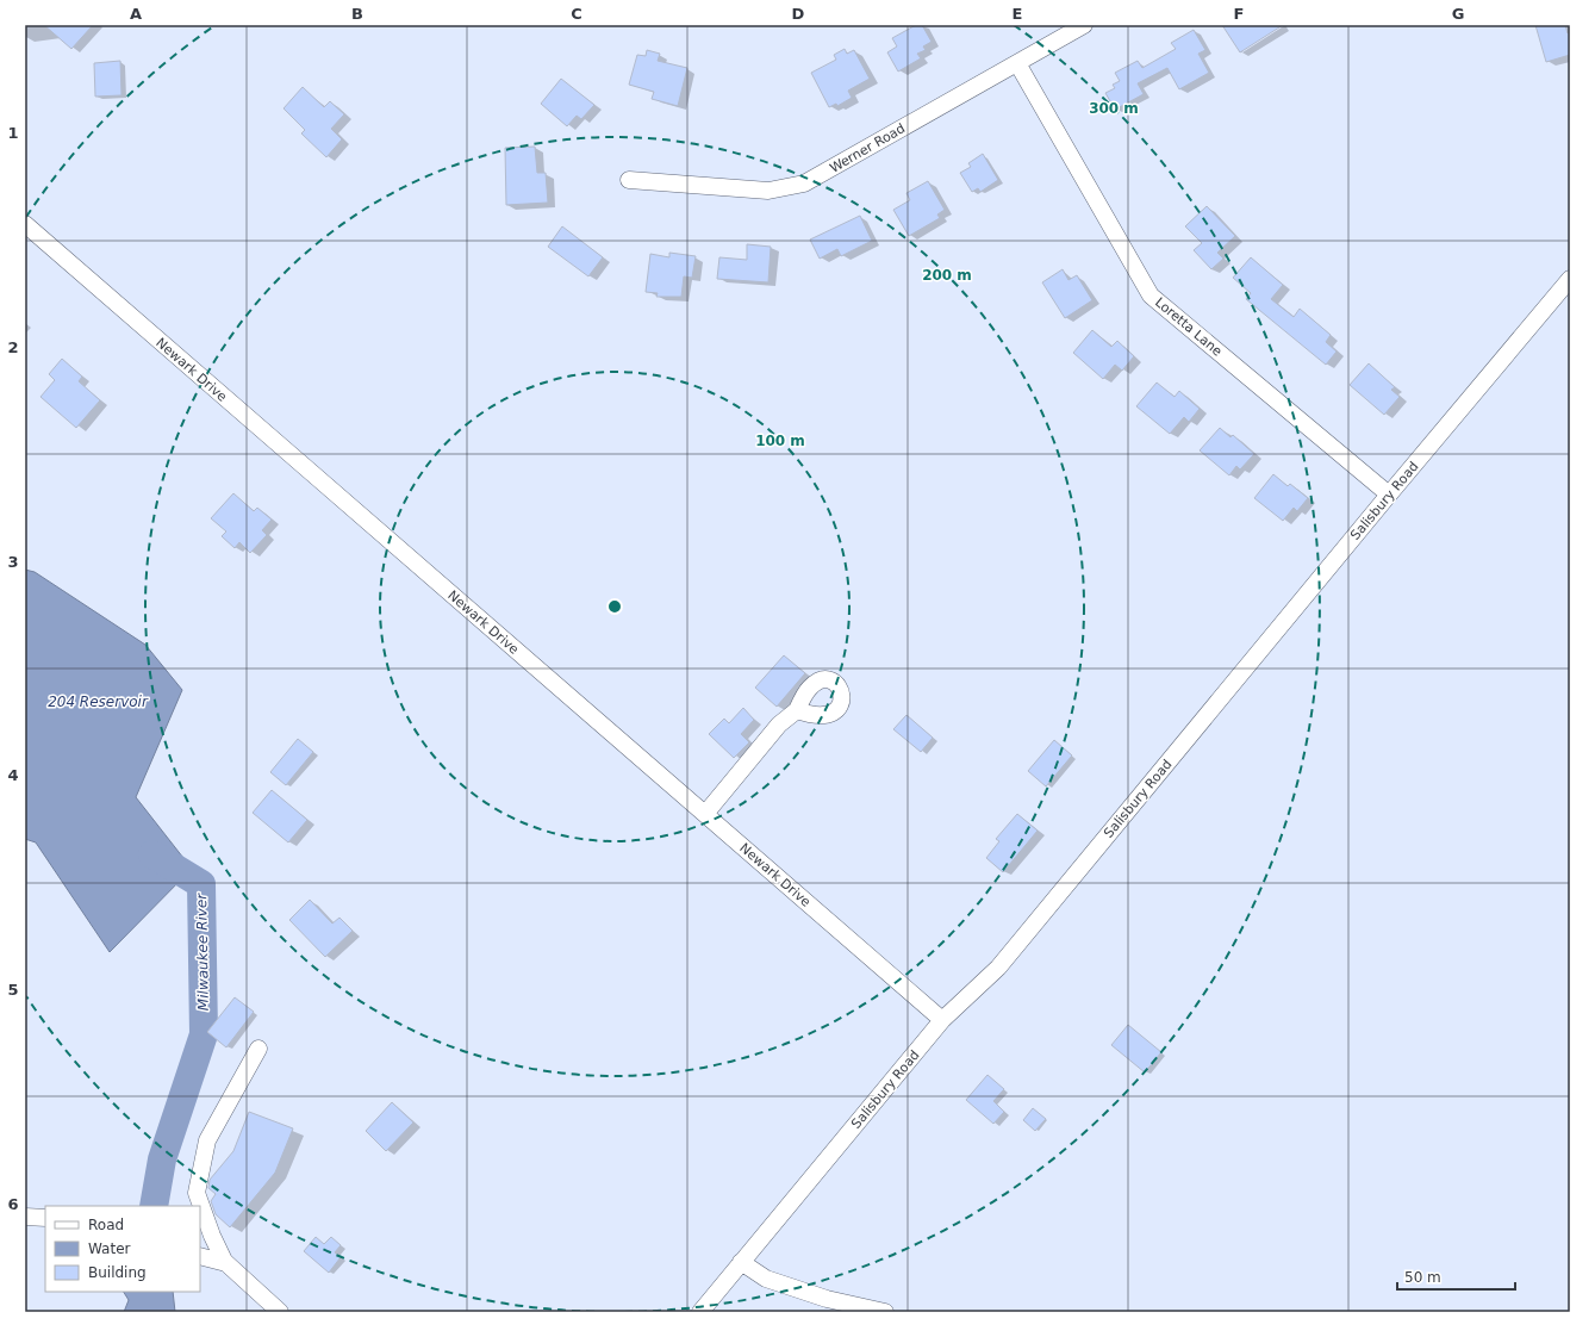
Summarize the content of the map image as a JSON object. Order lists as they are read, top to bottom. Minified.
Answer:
{"streets":{"street":["Werner Road","Loretta Lane","Newark Drive","Salisbury Road"]},"crossings":[["Werner Road","Loretta Lane"],["Loretta Lane","Salisbury Road"],["Newark Drive","Salisbury Road"]],"water":["204 Reservoir","Milwaukee River"],"legend":["Road","Water","Building"],"scale_bar":"50 m","grid":{"columns":["A","B","C","D","E","F","G"],"rows":["1","2","3","4","5","6"]},"rings":["300 m","200 m","100 m"]}
